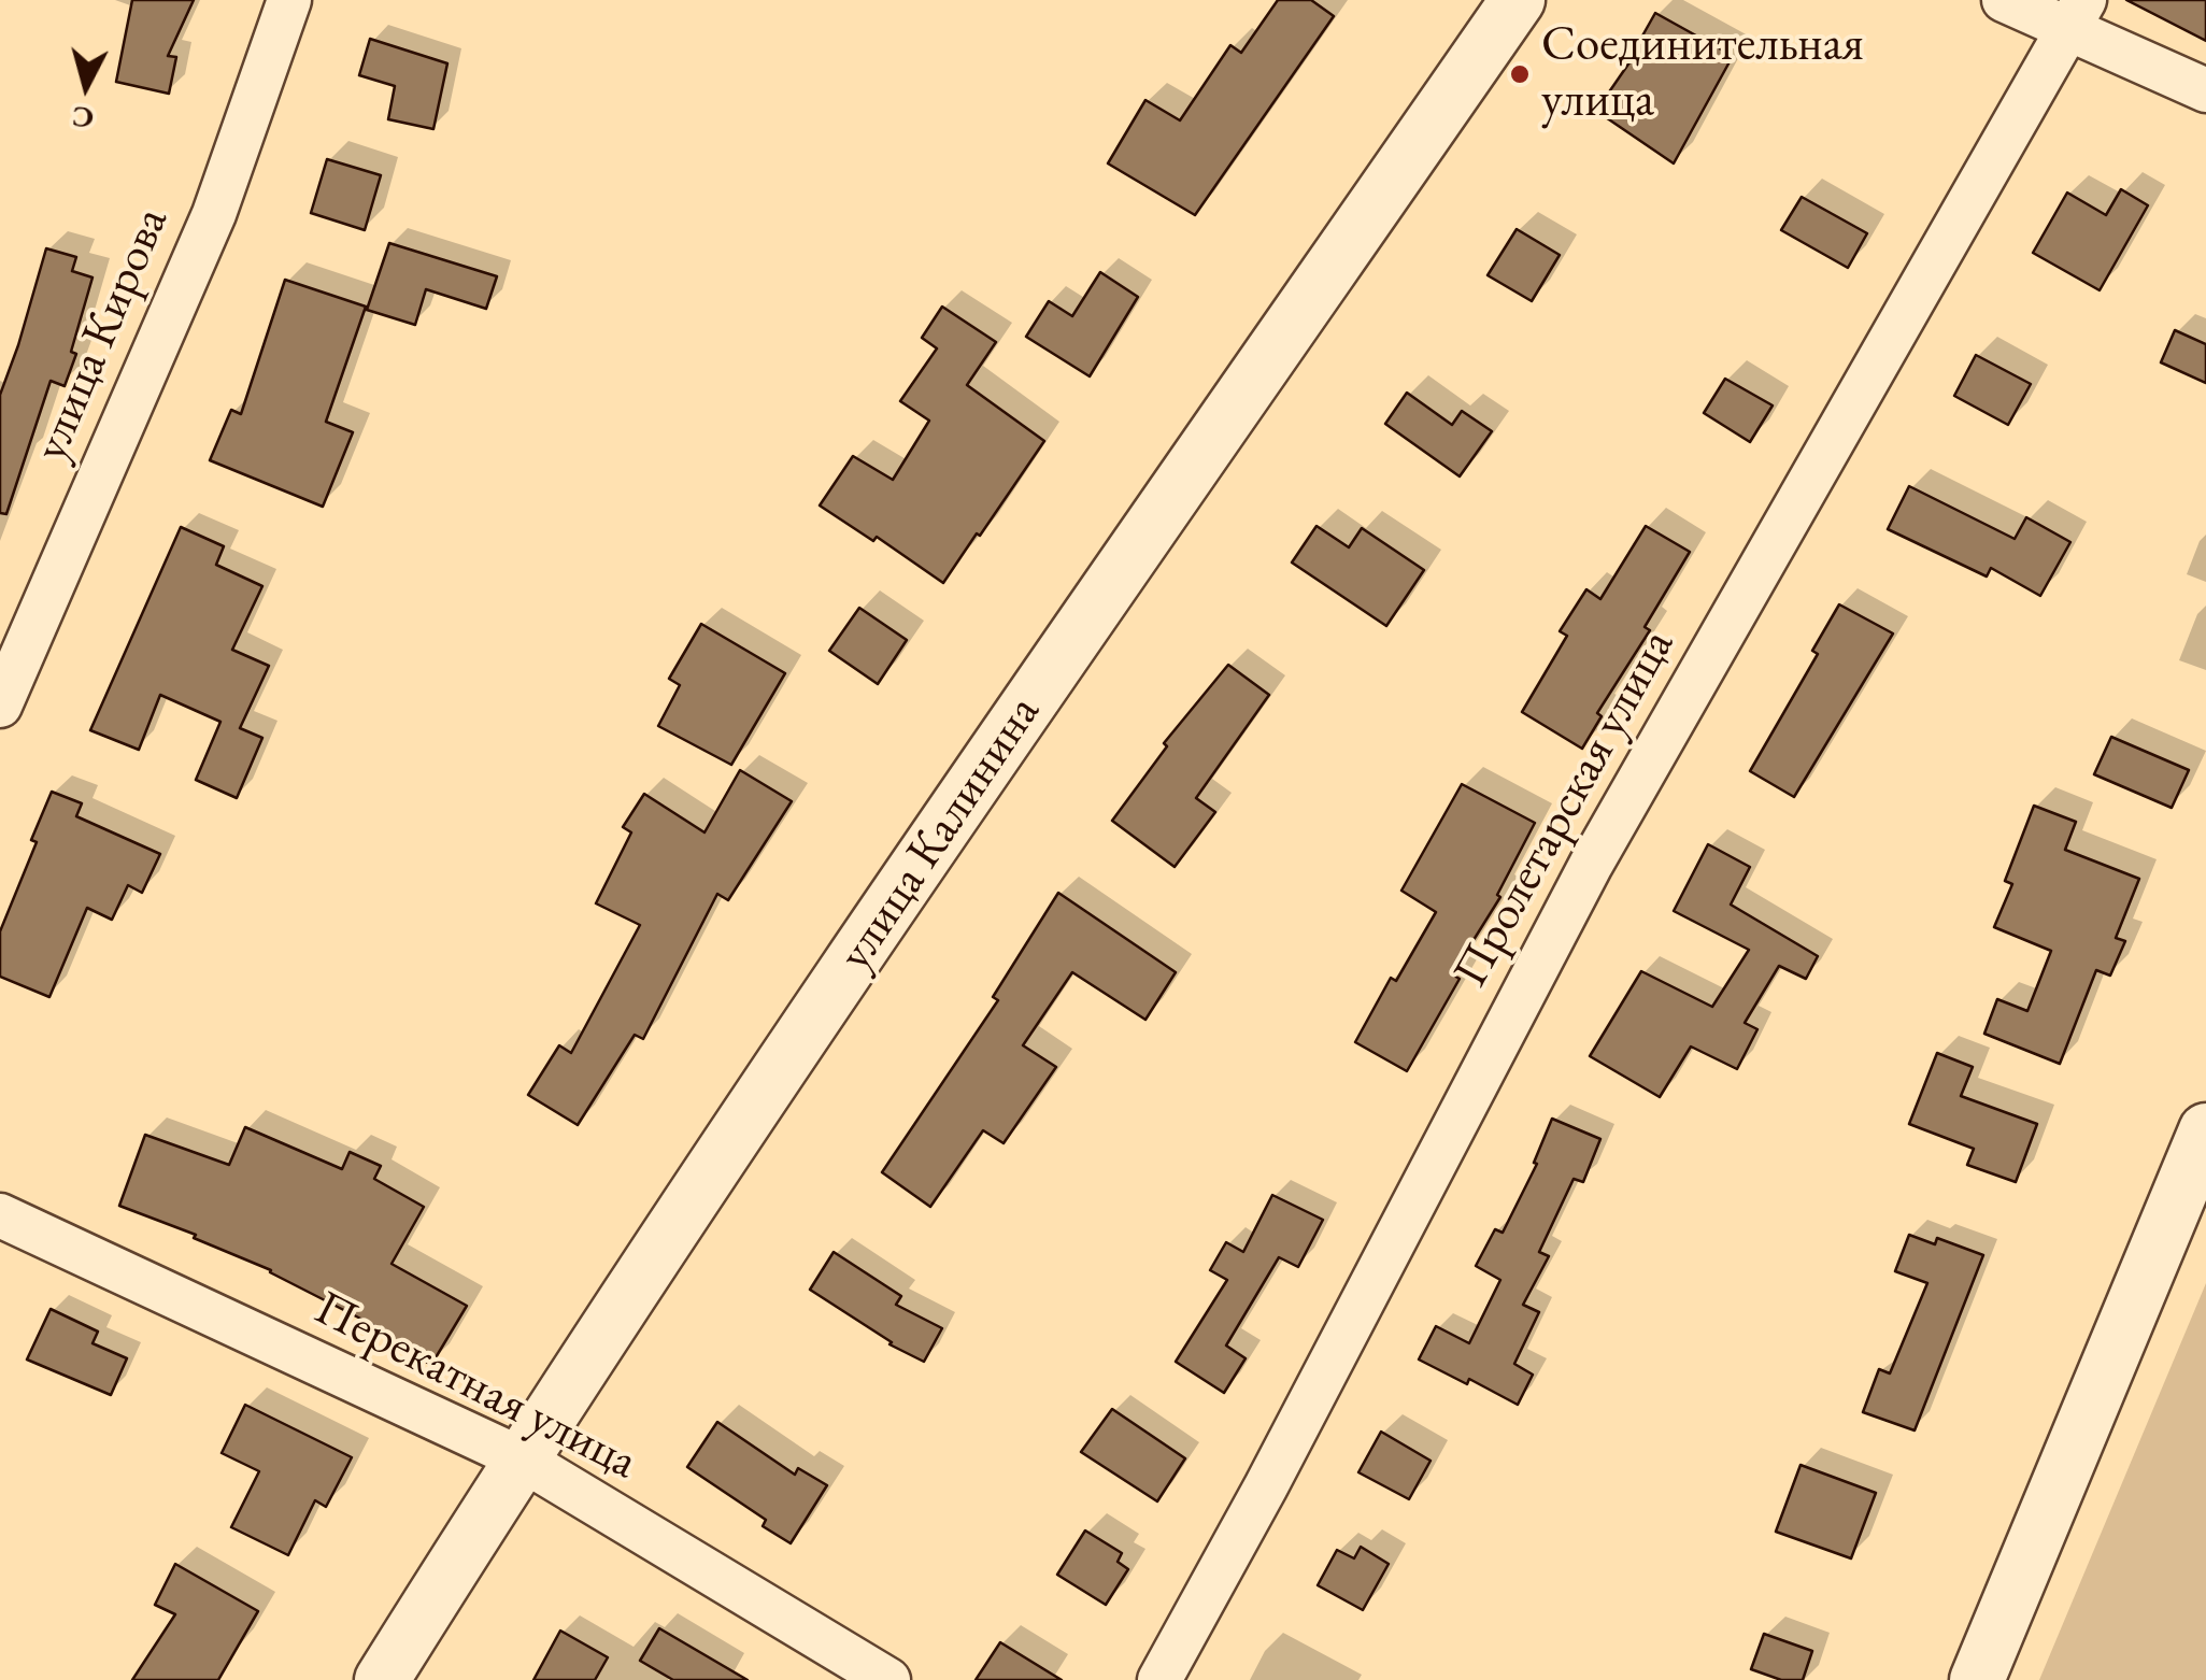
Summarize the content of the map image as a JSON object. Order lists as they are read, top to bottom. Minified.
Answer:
{"streets":{"street":["улица Кирова","Пролетарская улица","улица Калинина","Перекатная улица"]},"crossings":[["улица Калинина","Перекатная улица"]],"places":["Соединительная улица"],"north":"bottom"}
